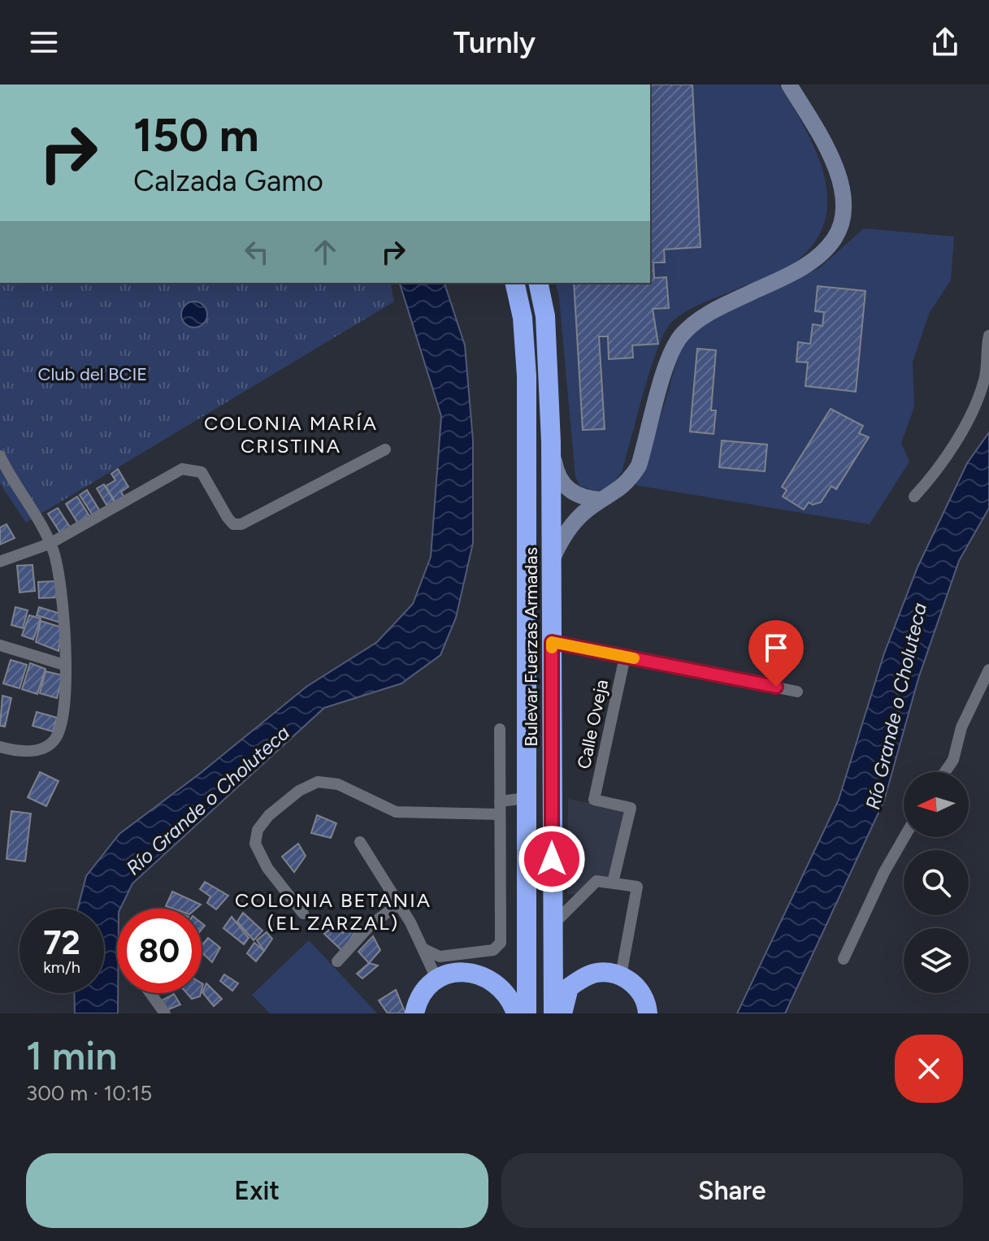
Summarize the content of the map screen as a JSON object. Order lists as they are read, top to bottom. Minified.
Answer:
{"streets":{"highway":["Bulevar Fuerzas Armadas"],"street":["Calle Oveja"]},"districts":["COLONIA MARÍA CRISTINA","COLONIA BETANIA (EL ZARZAL)"],"water":["Río Grande o Choluteca"],"parks":["Club del BCIE"],"north":"left","page":{"header":"Turnly","turn":["150 m","Calzada Gamo"],"speed":"72 km/h","limit":"80","heading":["1 min","300 m · 10:15"],"buttons":["Exit","Share"]}}
